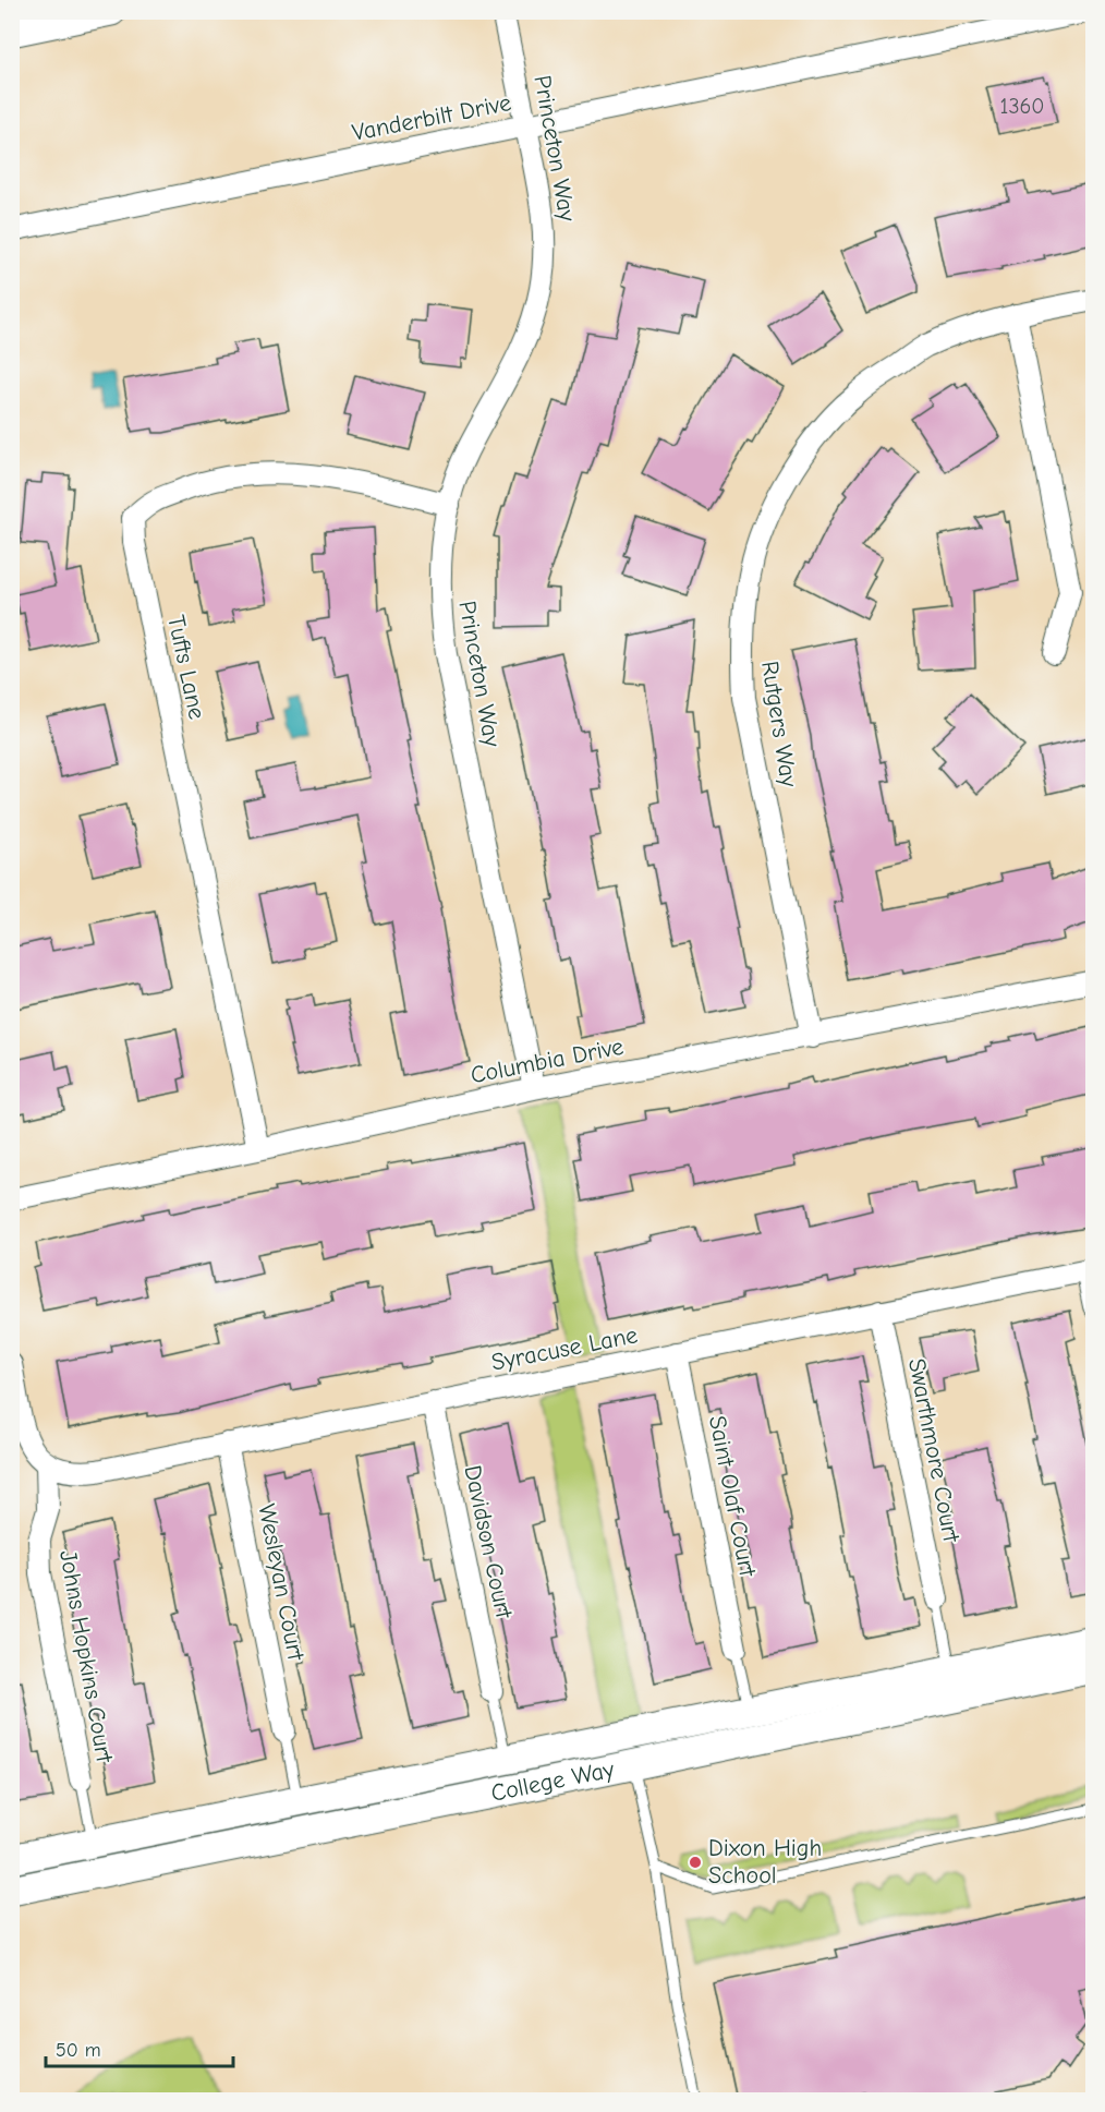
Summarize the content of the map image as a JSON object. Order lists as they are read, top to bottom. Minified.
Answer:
{"streets":{"street":["Vanderbilt Drive","Princeton Way","Tufts Lane","Rutgers Way","Columbia Drive","Syracuse Lane","Swarthmore Court","Saint Olaf Court","Davidson Court","Wesleyan Court","Johns Hopkins Court","College Way"]},"crossings":[["Vanderbilt Drive","Princeton Way"],["Princeton Way","Tufts Lane"],["Princeton Way","Columbia Drive"],["Tufts Lane","Columbia Drive"],["Rutgers Way","Columbia Drive"],["Syracuse Lane","Swarthmore Court"],["Syracuse Lane","Saint Olaf Court"],["Syracuse Lane","Davidson Court"],["Syracuse Lane","Wesleyan Court"],["Syracuse Lane","Johns Hopkins Court"]],"places":["Dixon High School"],"house_numbers":["1360"],"scale_bar":"50 m"}
